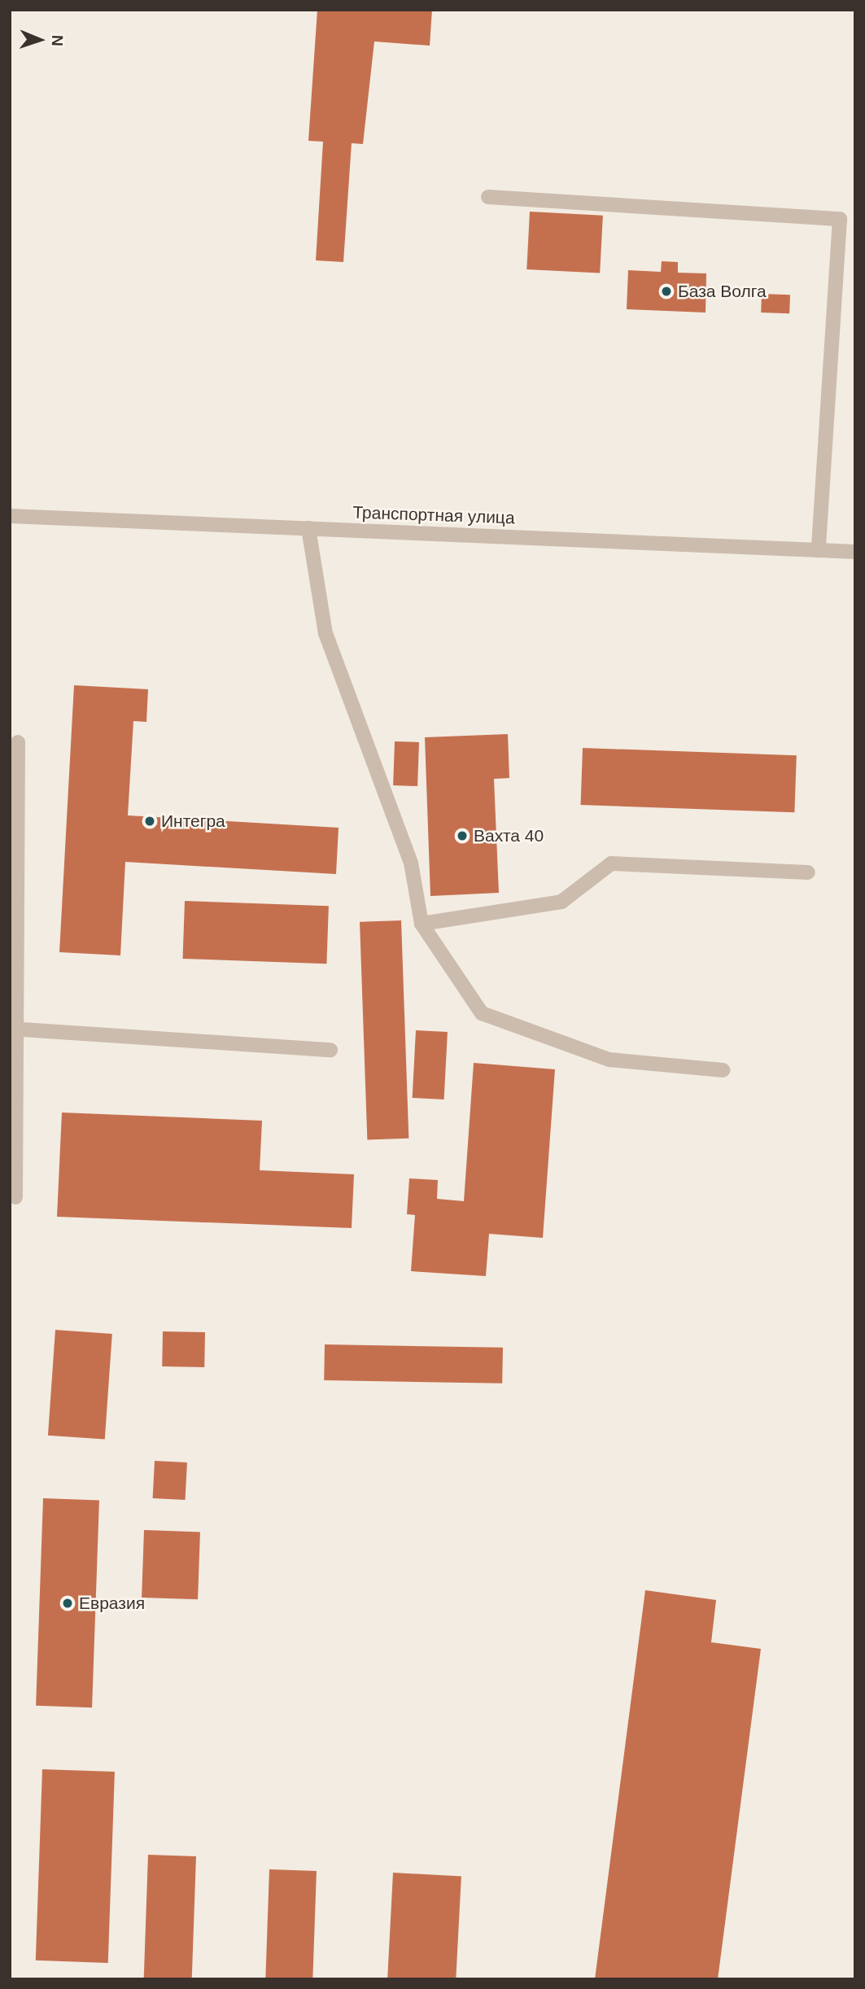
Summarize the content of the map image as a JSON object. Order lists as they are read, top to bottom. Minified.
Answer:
{"streets":{"street":["Транспортная улица"]},"places":["База Волга","Интегра","Вахта 40","Евразия"],"north":"right"}
